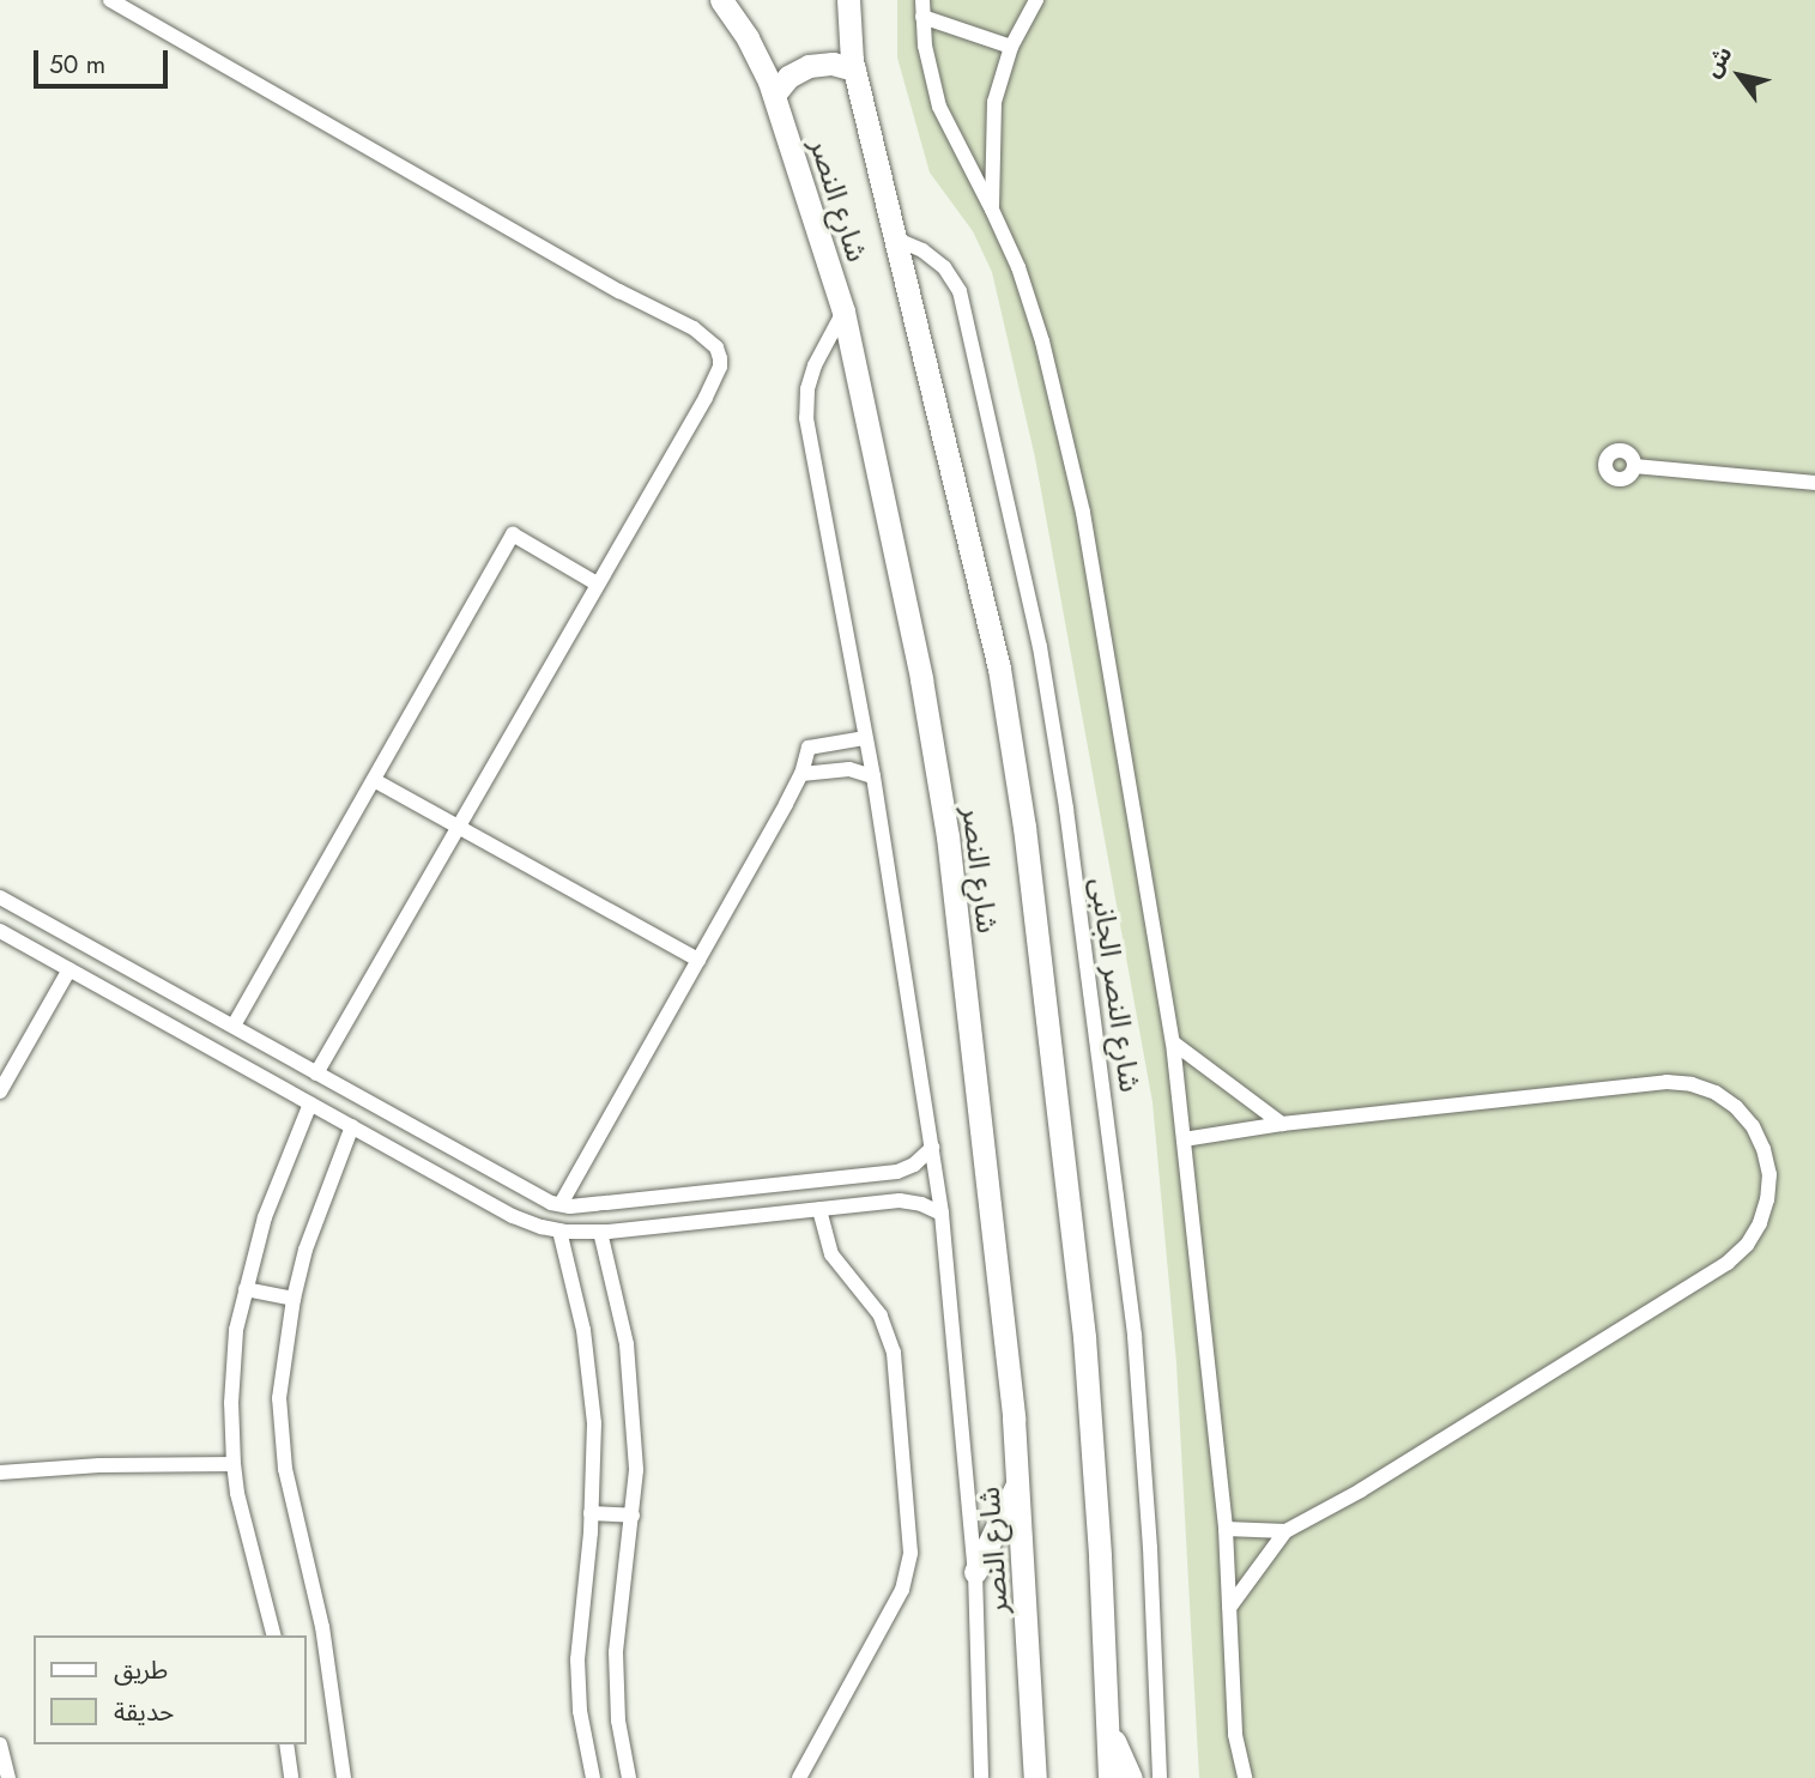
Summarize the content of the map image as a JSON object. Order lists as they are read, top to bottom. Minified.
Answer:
{"streets":{"main road":["شارع النصر"],"street":["شارع النصر الجانبى"]},"crossings":[["شارع النصر","شارع النصر الجانبى"]],"legend":["طريق","حديقة"],"scale_bar":"50 m","north":"top left"}
